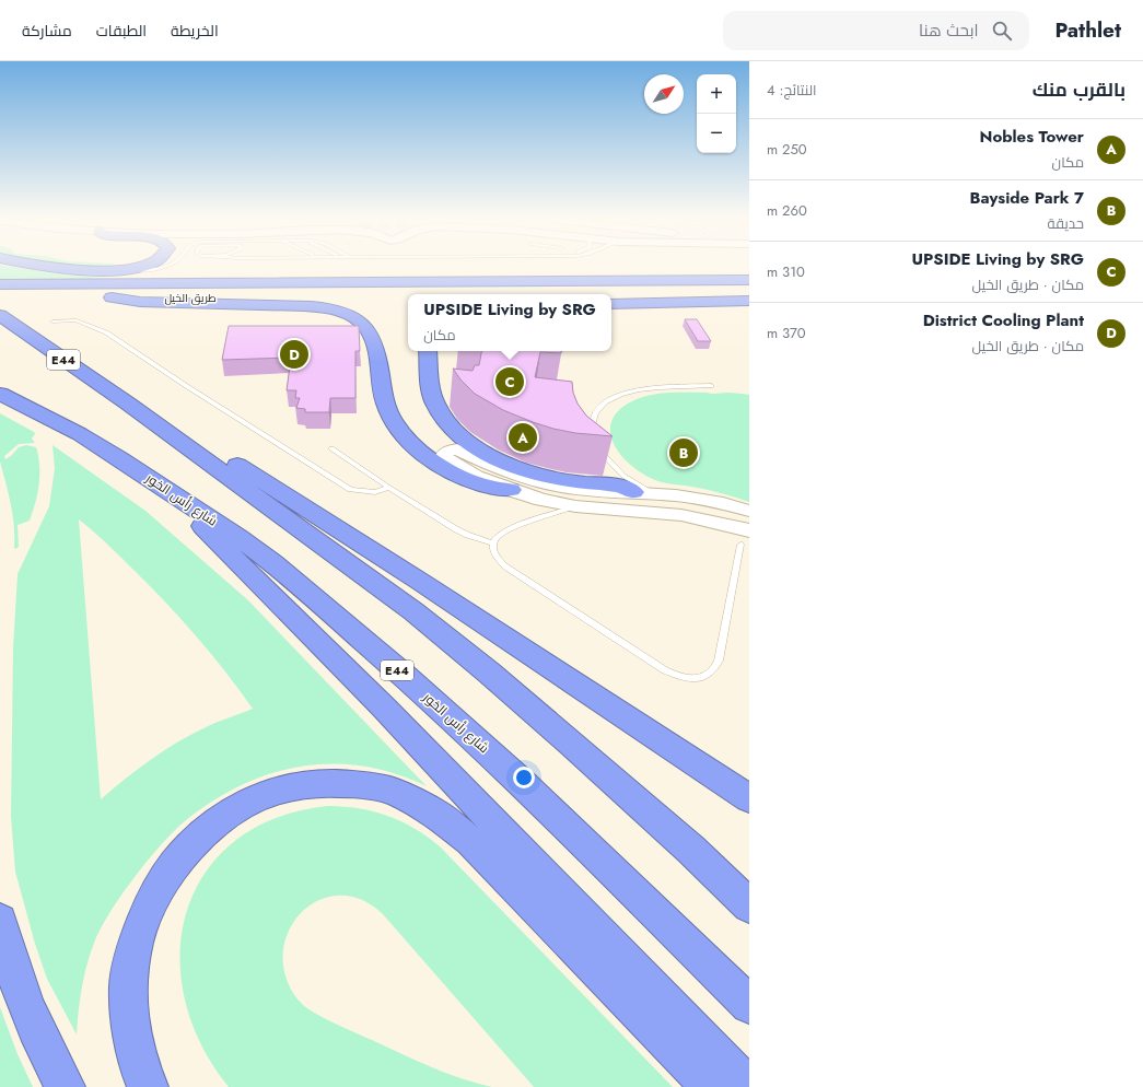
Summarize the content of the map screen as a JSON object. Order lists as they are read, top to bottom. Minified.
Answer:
{"streets":{"highway":["طريق الخيل","E44","شارع رأس الخور"]},"north":"top right","page":{"header":"Pathlet","search":"ابحث هنا","nav":["الخريطة","الطبقات","مشاركة"],"heading":["بالقرب منك","النتائج: 4"],"map_buttons":["+","−"],"list":[{"mark":"A","name":"Nobles Tower","note":"مكان","value":"250 m"},{"mark":"B","name":"Bayside Park 7","note":"حديقة","value":"260 m"},{"mark":"C","name":"UPSIDE Living by SRG","note":"مكان · طريق الخيل","value":"310 m"},{"mark":"D","name":"District Cooling Plant","note":"مكان · طريق الخيل","value":"370 m"}],"popup":["UPSIDE Living by SRG","مكان"],"pins":["D","C","A","B"]}}
